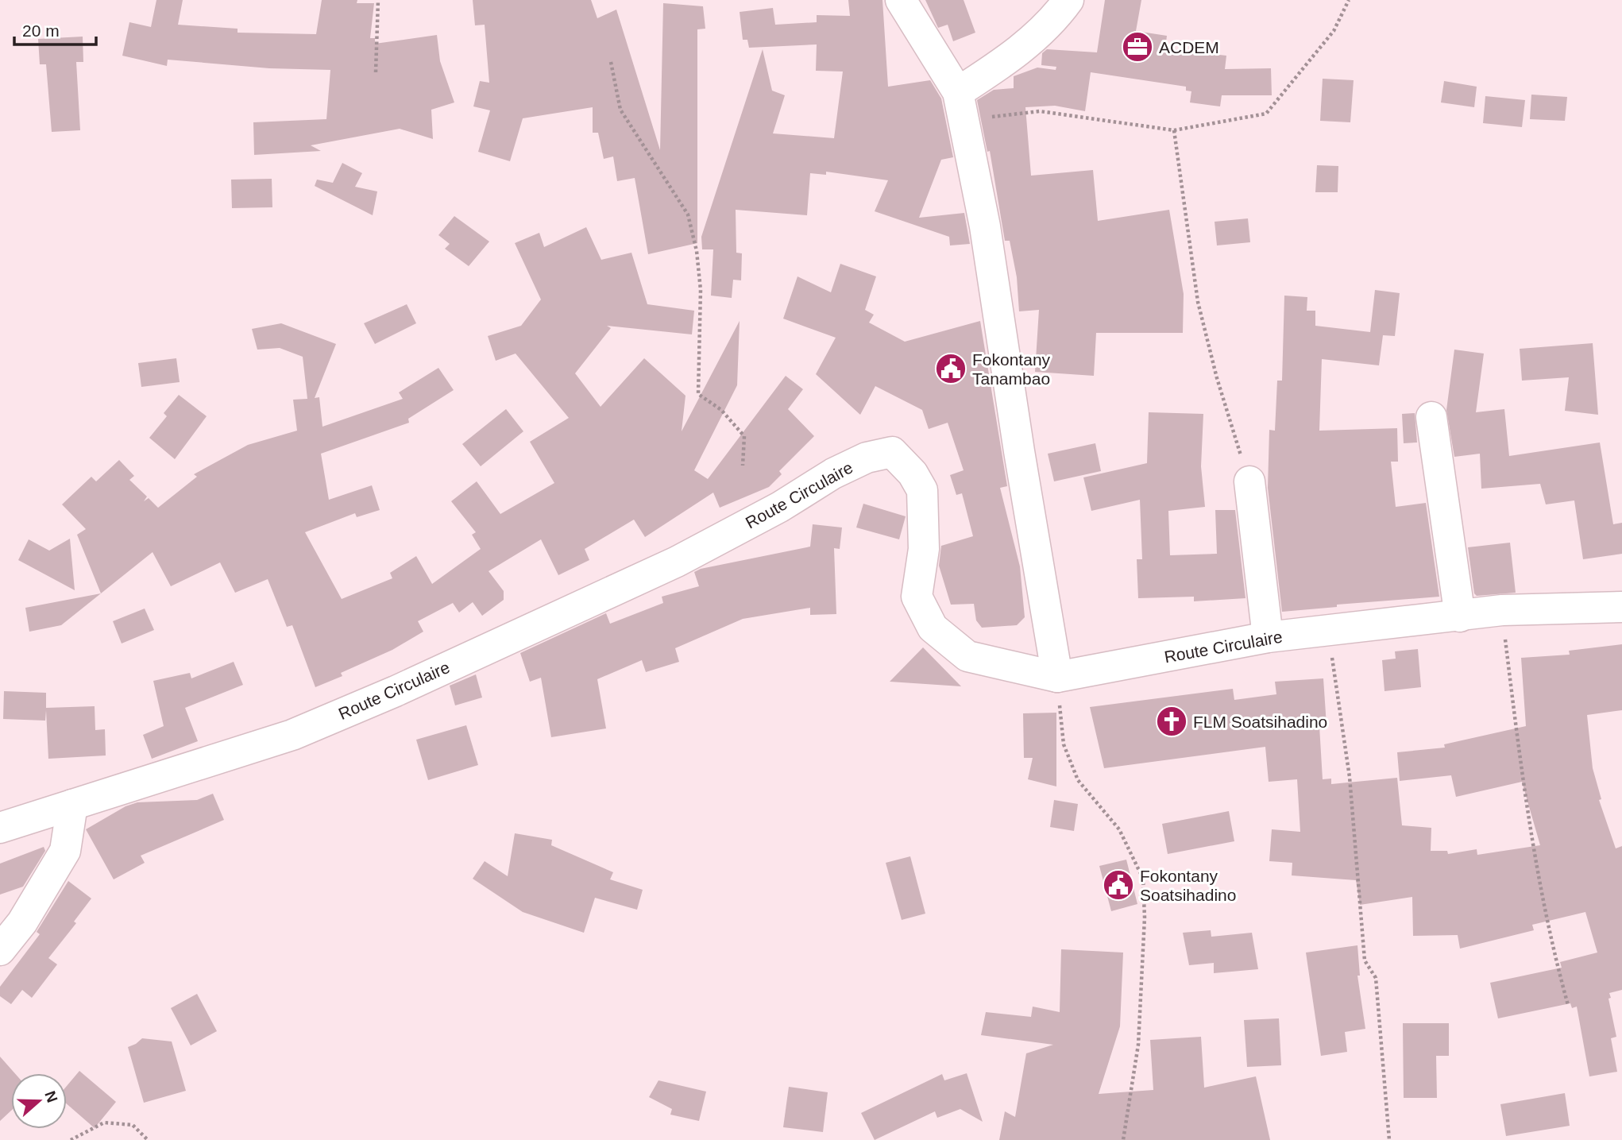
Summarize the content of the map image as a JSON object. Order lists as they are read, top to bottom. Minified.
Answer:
{"streets":{"street":["Route Circulaire"]},"places":{"office":["ACDEM"],"public building":["Fokontany Tanambao","Fokontany Soatsihadino"],"church":["FLM Soatsihadino"]},"scale_bar":"20 m","north":"right"}
